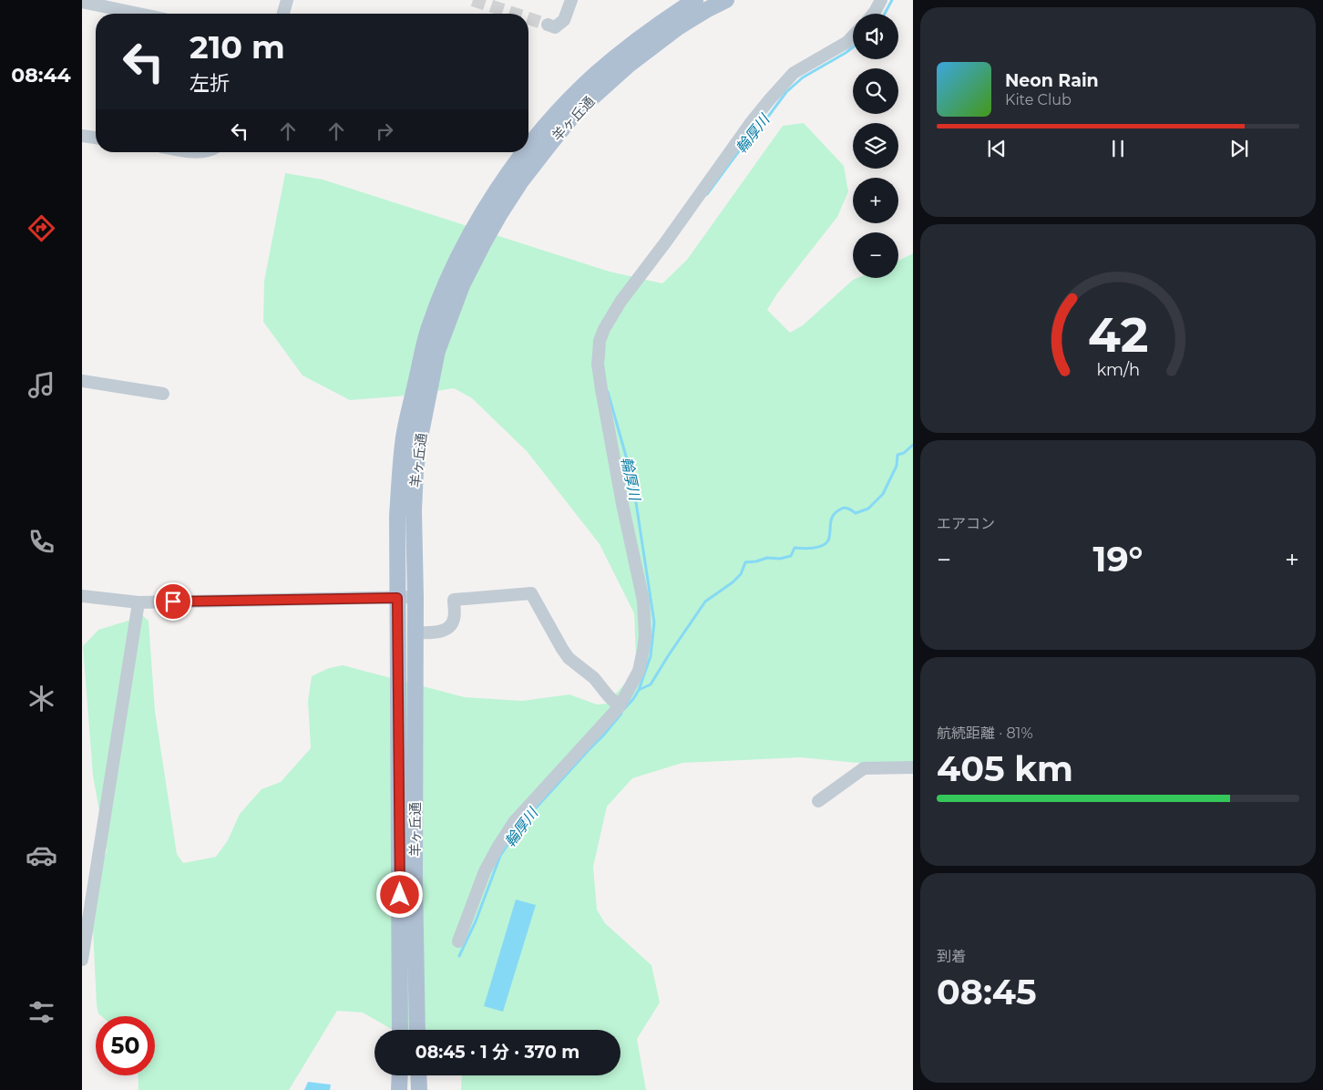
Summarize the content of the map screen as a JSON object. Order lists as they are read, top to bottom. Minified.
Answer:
{"streets":{"main road":["羊ヶ丘通"]},"water":["輪厚川"],"page":{"tabs":"08:44","map_buttons":["+","−"],"turn":["210 m","左折"],"song":["Neon Rain","Kite Club"],"tile":["エアコン",["航続距離 · 81%","405 km"],["到着","08:45"]],"heat":["−","19°","+"],"limit":"50","trip":"08:45 · 1 分 · 370 m","gauge":["42","km/h"]}}
